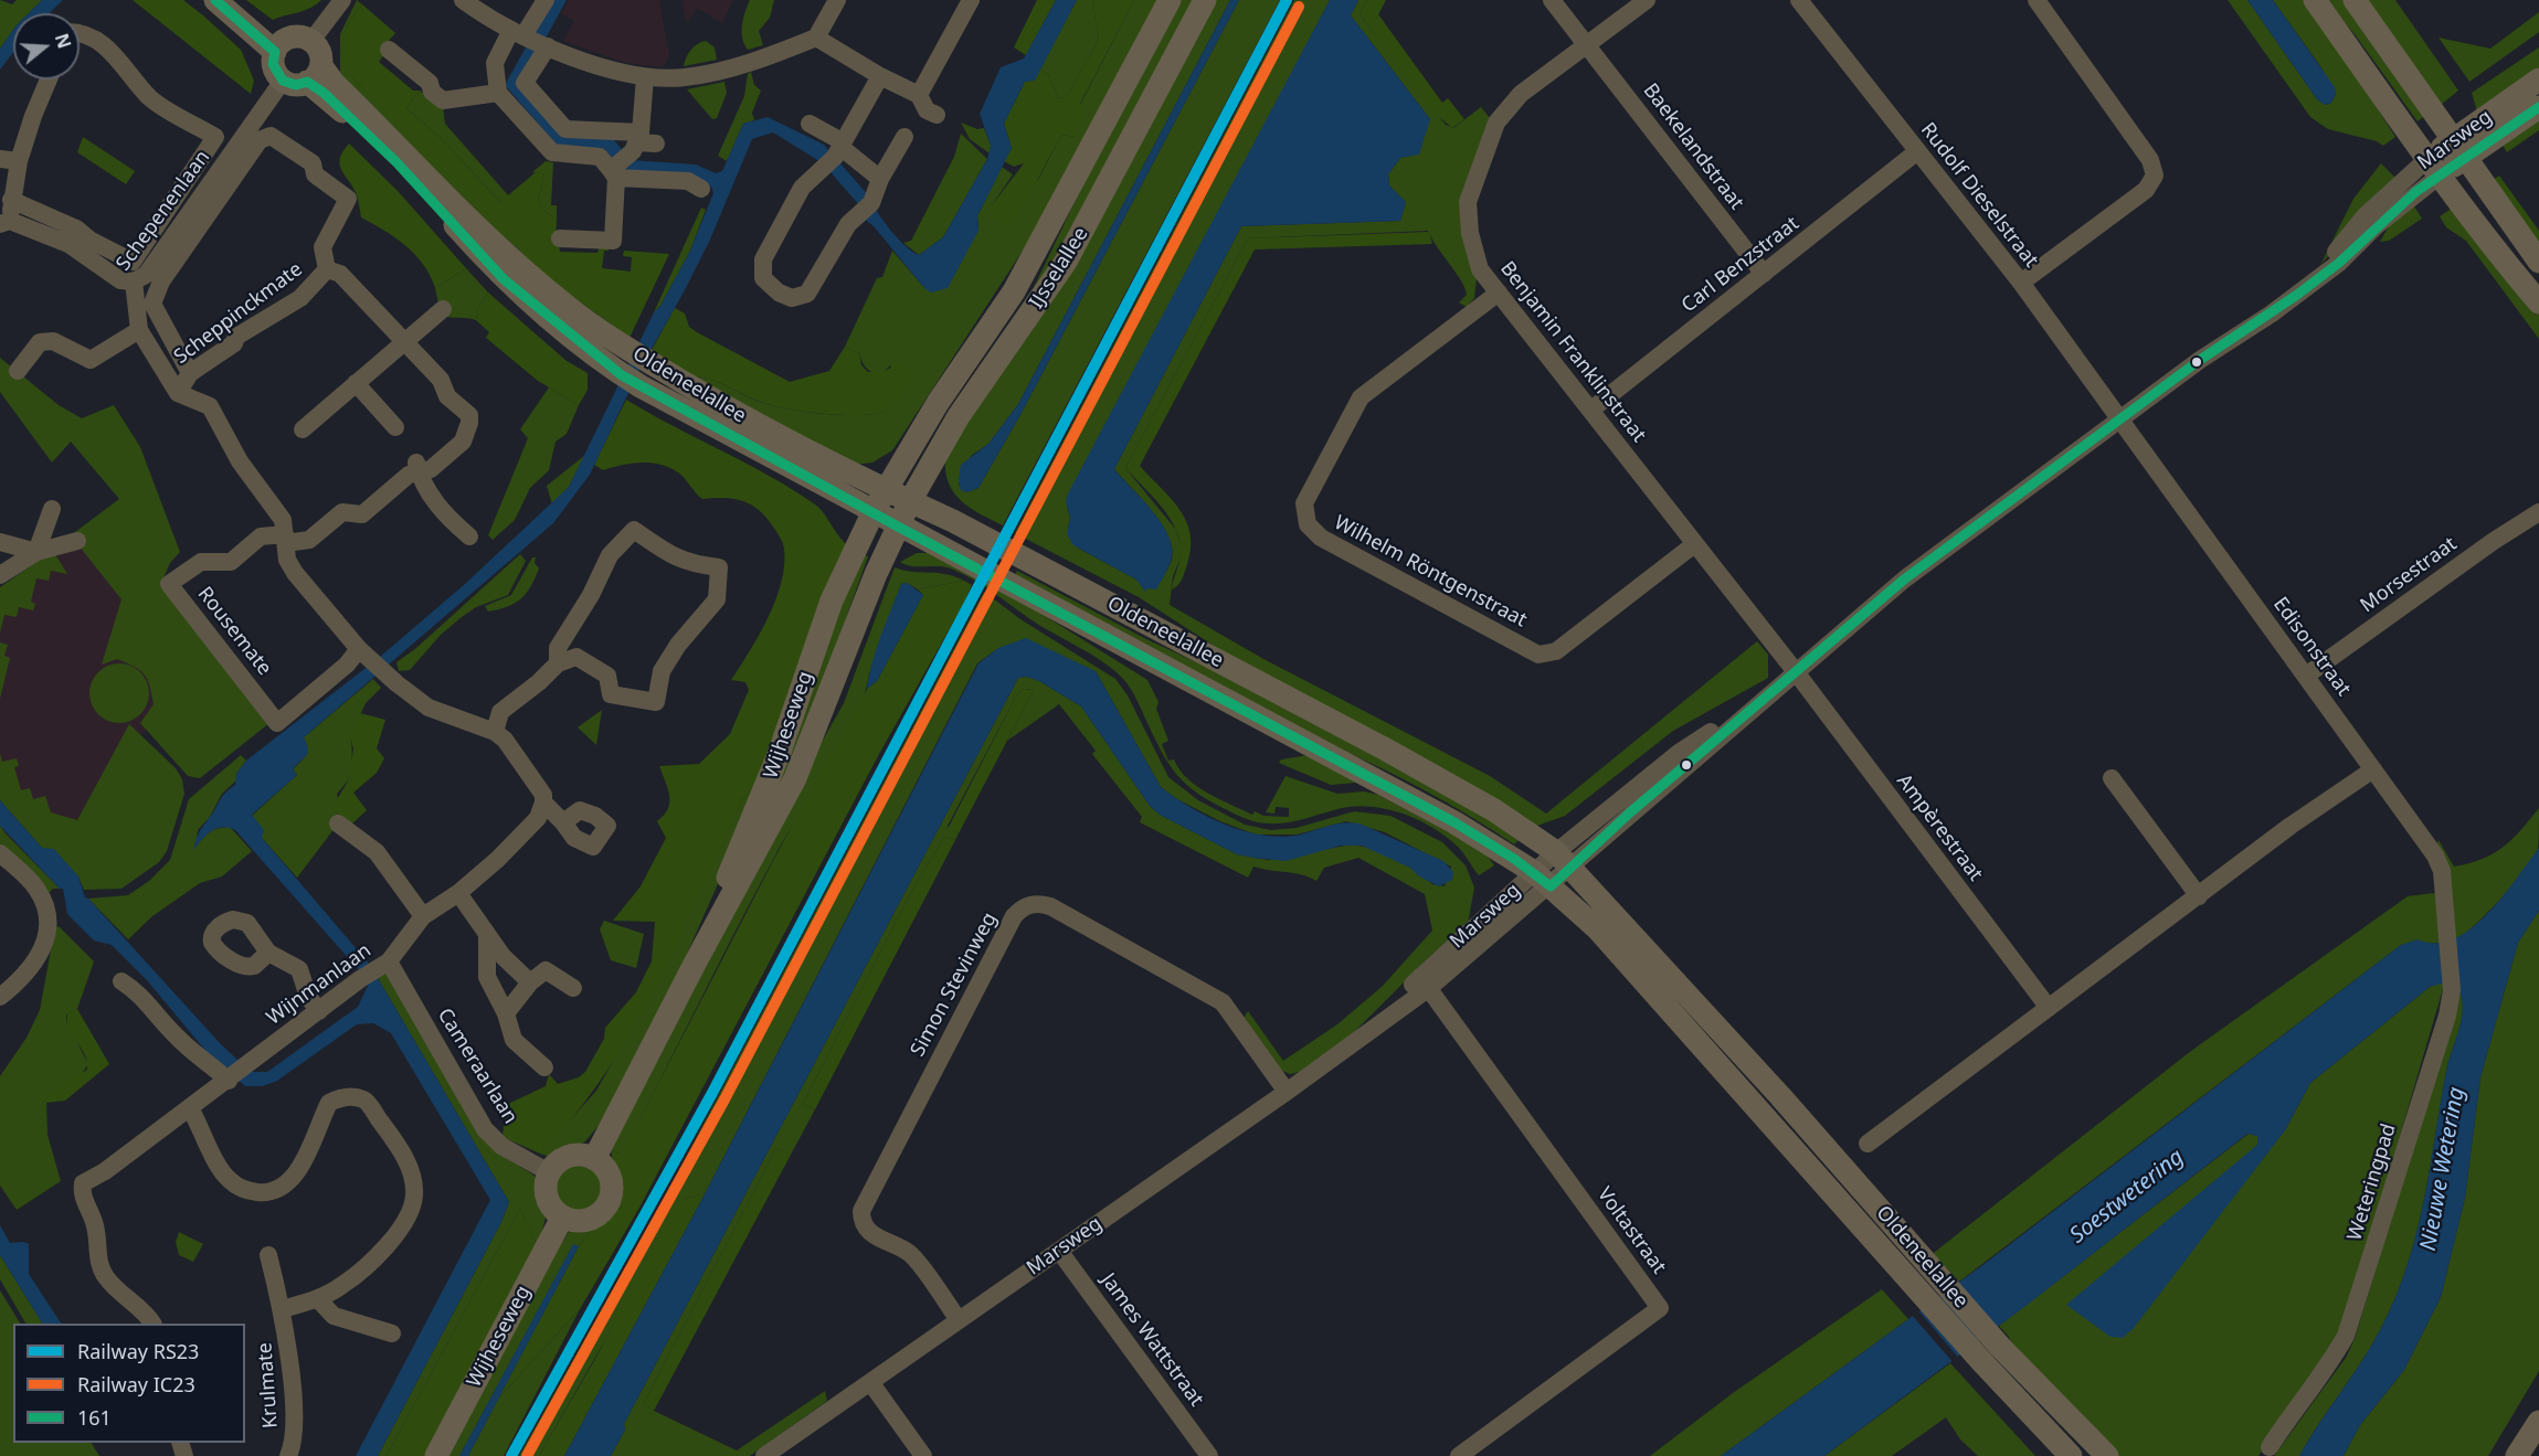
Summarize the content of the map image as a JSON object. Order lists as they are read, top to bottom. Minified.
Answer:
{"streets":{"main road":["Marsweg","IJsselallee","Oldeneelallee","Wijheseweg"],"street":["Baekelandstraat","Rudolf Dieselstraat","Schepenenlaan","Carl Benzstraat","Scheppinckmate","Benjamin Franklinstraat","Wilhelm Röntgenstraat","Morsestraat","Rousemate","Edisonstraat","Ampèrestraat","Wijnmanlaan","Simon Stevinweg","Cameraarlaan","Weteringpad","Voltastraat","James Wattstraat","Krulmate"]},"crossings":[["Marsweg","Rudolf Dieselstraat"],["Marsweg","Benjamin Franklinstraat"],["Marsweg","Oldeneelallee"],["Marsweg","Edisonstraat"],["Marsweg","Ampèrestraat"],["Marsweg","Simon Stevinweg"],["Marsweg","Voltastraat"],["Marsweg","James Wattstraat"],["Baekelandstraat","Carl Benzstraat"],["Baekelandstraat","Benjamin Franklinstraat"],["Rudolf Dieselstraat","Carl Benzstraat"],["Rudolf Dieselstraat","Edisonstraat"],["Schepenenlaan","Scheppinckmate"],["Schepenenlaan","Oldeneelallee"],["Carl Benzstraat","Benjamin Franklinstraat"],["IJsselallee","Oldeneelallee"],["IJsselallee","Wijheseweg"],["Scheppinckmate","Rousemate"],["Benjamin Franklinstraat","Wilhelm Röntgenstraat"],["Benjamin Franklinstraat","Ampèrestraat"],["Oldeneelallee","Wijheseweg"],["Morsestraat","Edisonstraat"],["Edisonstraat","Weteringpad"],["Wijheseweg","Cameraarlaan"],["Wijnmanlaan","Cameraarlaan"]],"water":["Nieuwe Wetering","Soestwetering"],"lines":["rail line RS23","transit line 161","rail line IC23"],"legend":["Railway RS23","Railway IC23","161"],"north":"right"}
